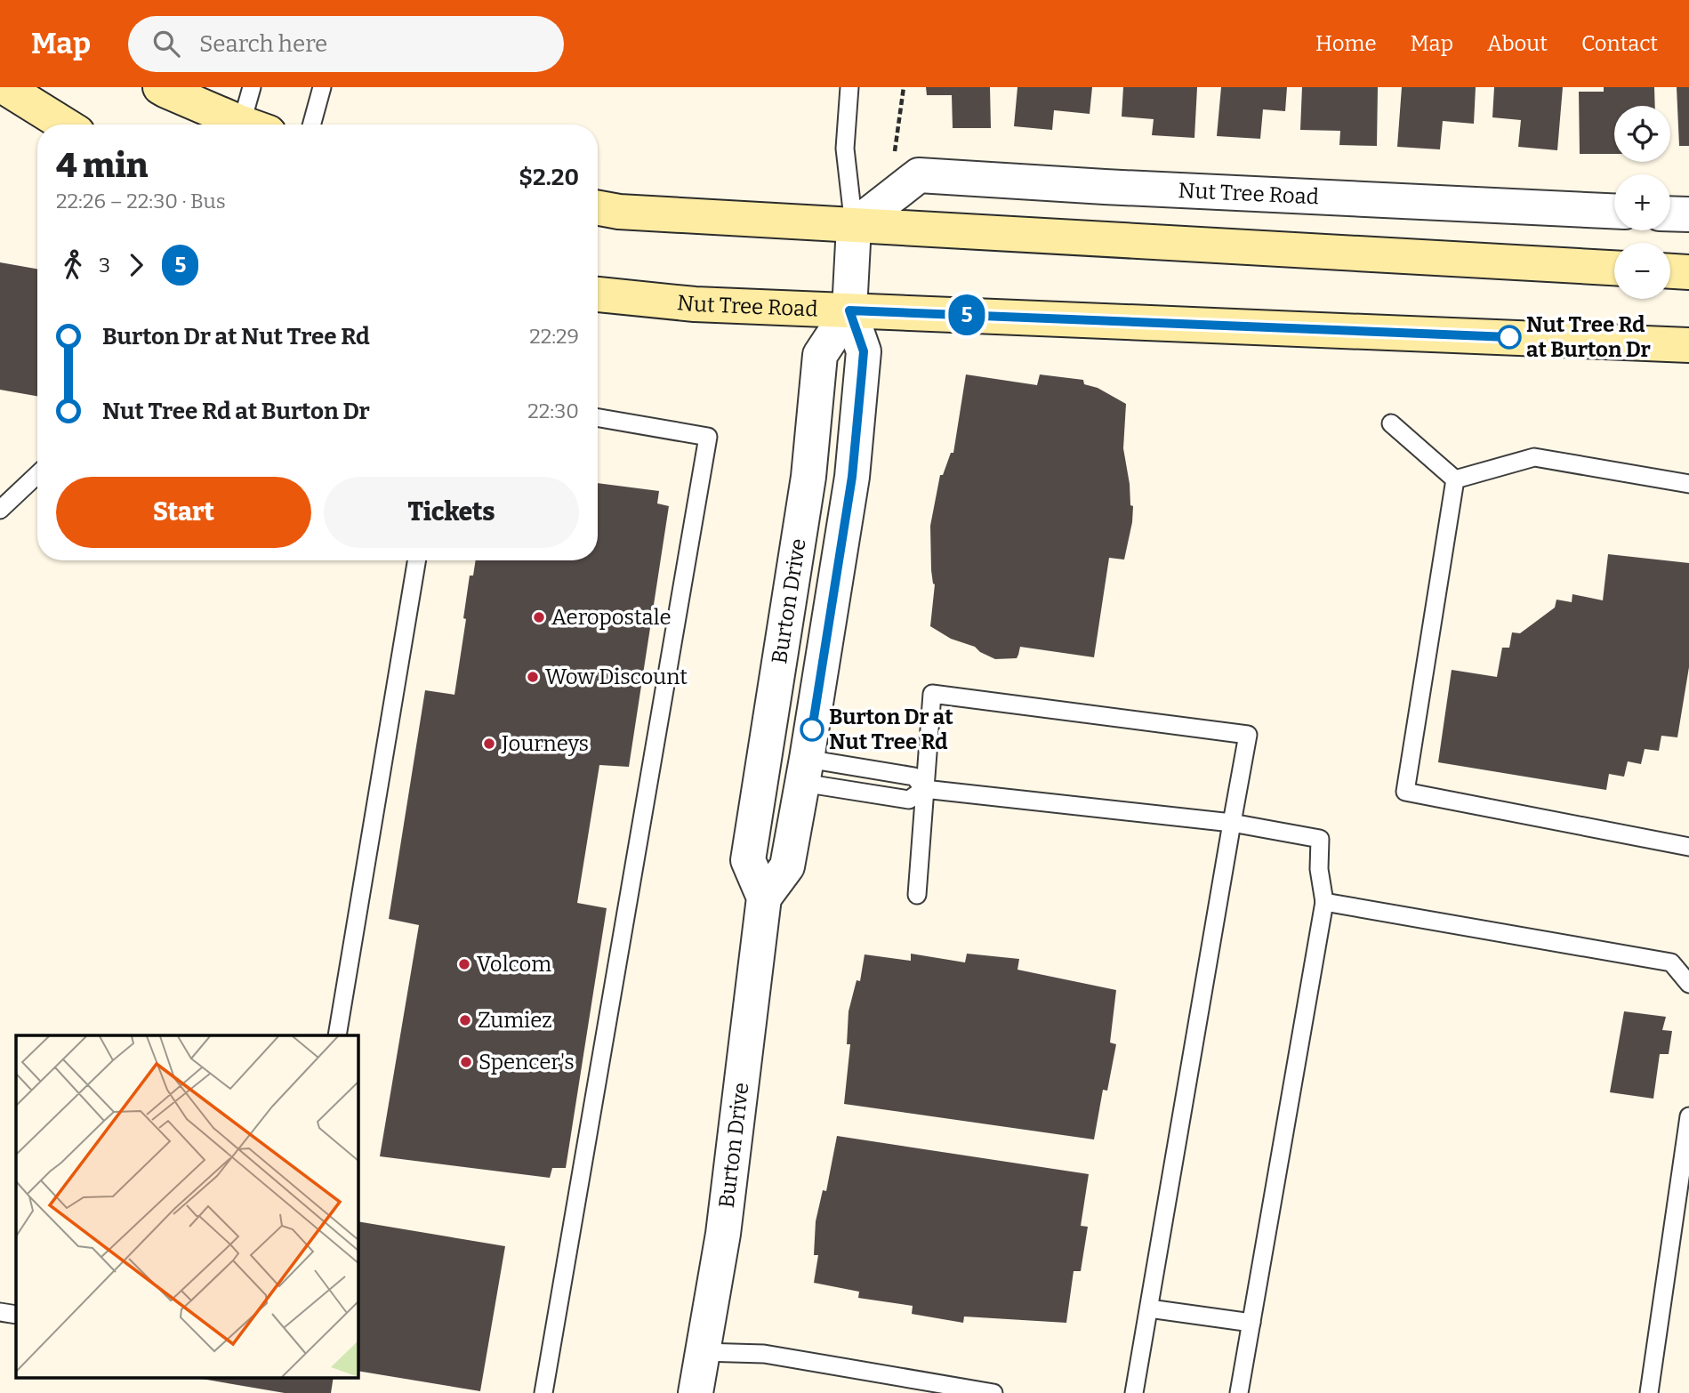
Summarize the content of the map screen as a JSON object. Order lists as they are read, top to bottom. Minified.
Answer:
{"streets":{"main road":["Nut Tree Road"],"street":["Burton Drive"]},"crossings":[["Nut Tree Road","Burton Drive"]],"places":["Nut Tree Rd at Burton Dr","Aeropostale","Wow Discount","Burton Dr at Nut Tree Rd","Journeys","Volcom","Zumiez","Spencer's"],"lines":["bus line 5"],"page":{"header":"Map","search":"Search here","nav":["Home","Map","About","Contact"],"on_map":"5","map_buttons":["+","−"],"heading":["4 min","22:26 – 22:30 · Bus","$2.20"],"legs":["3","5"],"list":[{"name":"Burton Dr at Nut Tree Rd","value":"22:29"},{"name":"Nut Tree Rd at Burton Dr","value":"22:30"}],"buttons":["Start","Tickets"]}}
